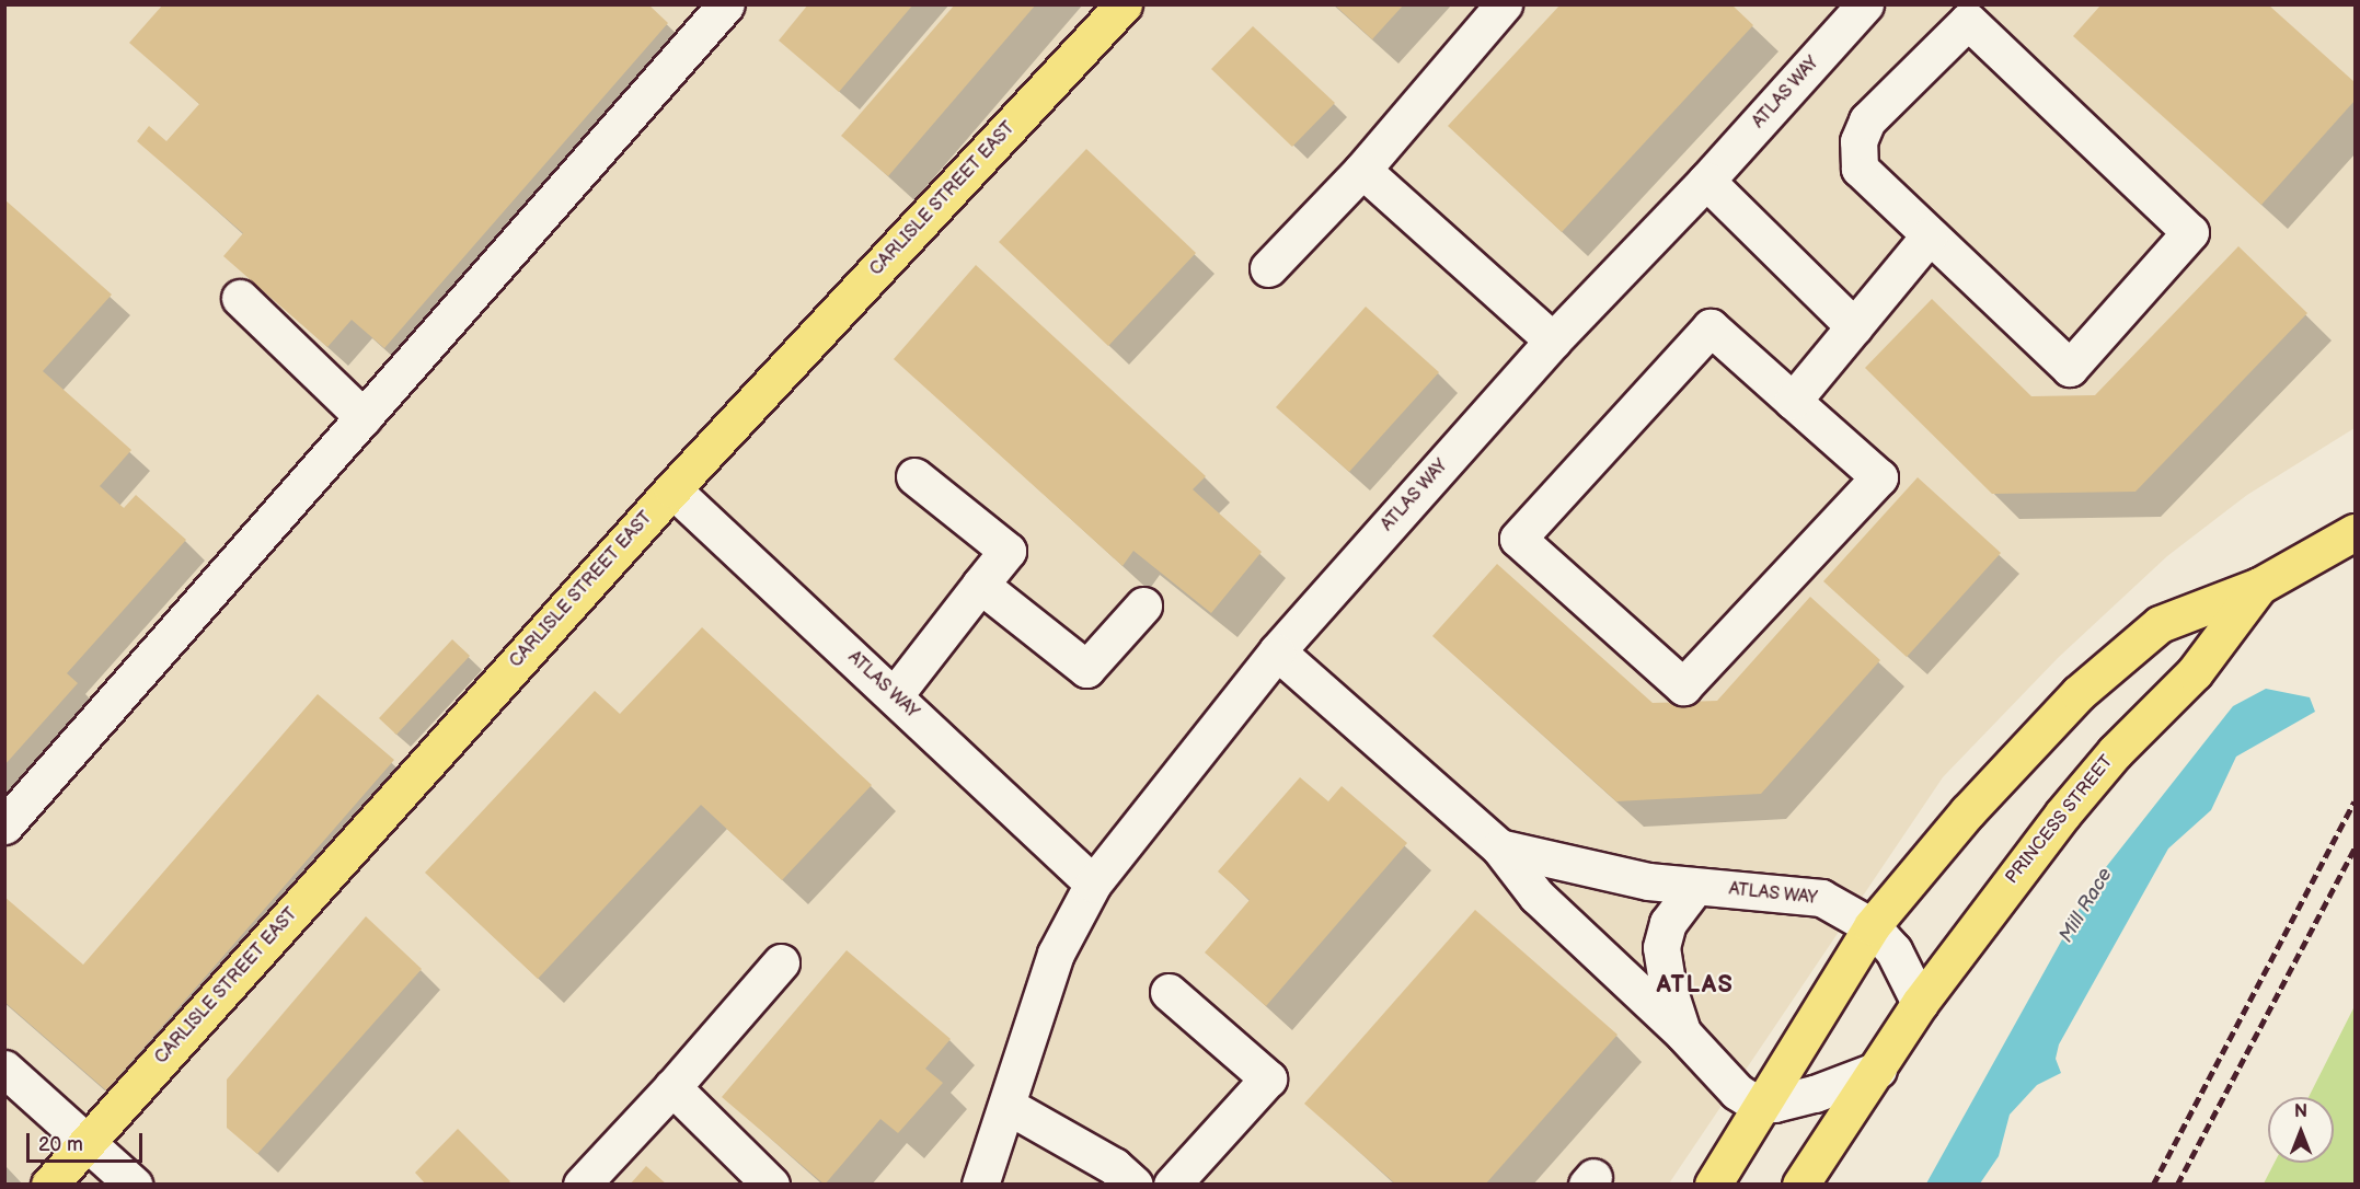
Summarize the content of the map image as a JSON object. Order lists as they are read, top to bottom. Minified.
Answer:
{"streets":{"main road":["CARLISLE STREET EAST","PRINCESS STREET"],"street":["ATLAS WAY"]},"crossings":[["ATLAS WAY","CARLISLE STREET EAST"],["ATLAS WAY","PRINCESS STREET"]],"districts":["ATLAS"],"water":["Mill Race"],"scale_bar":"20 m","north":"top"}
